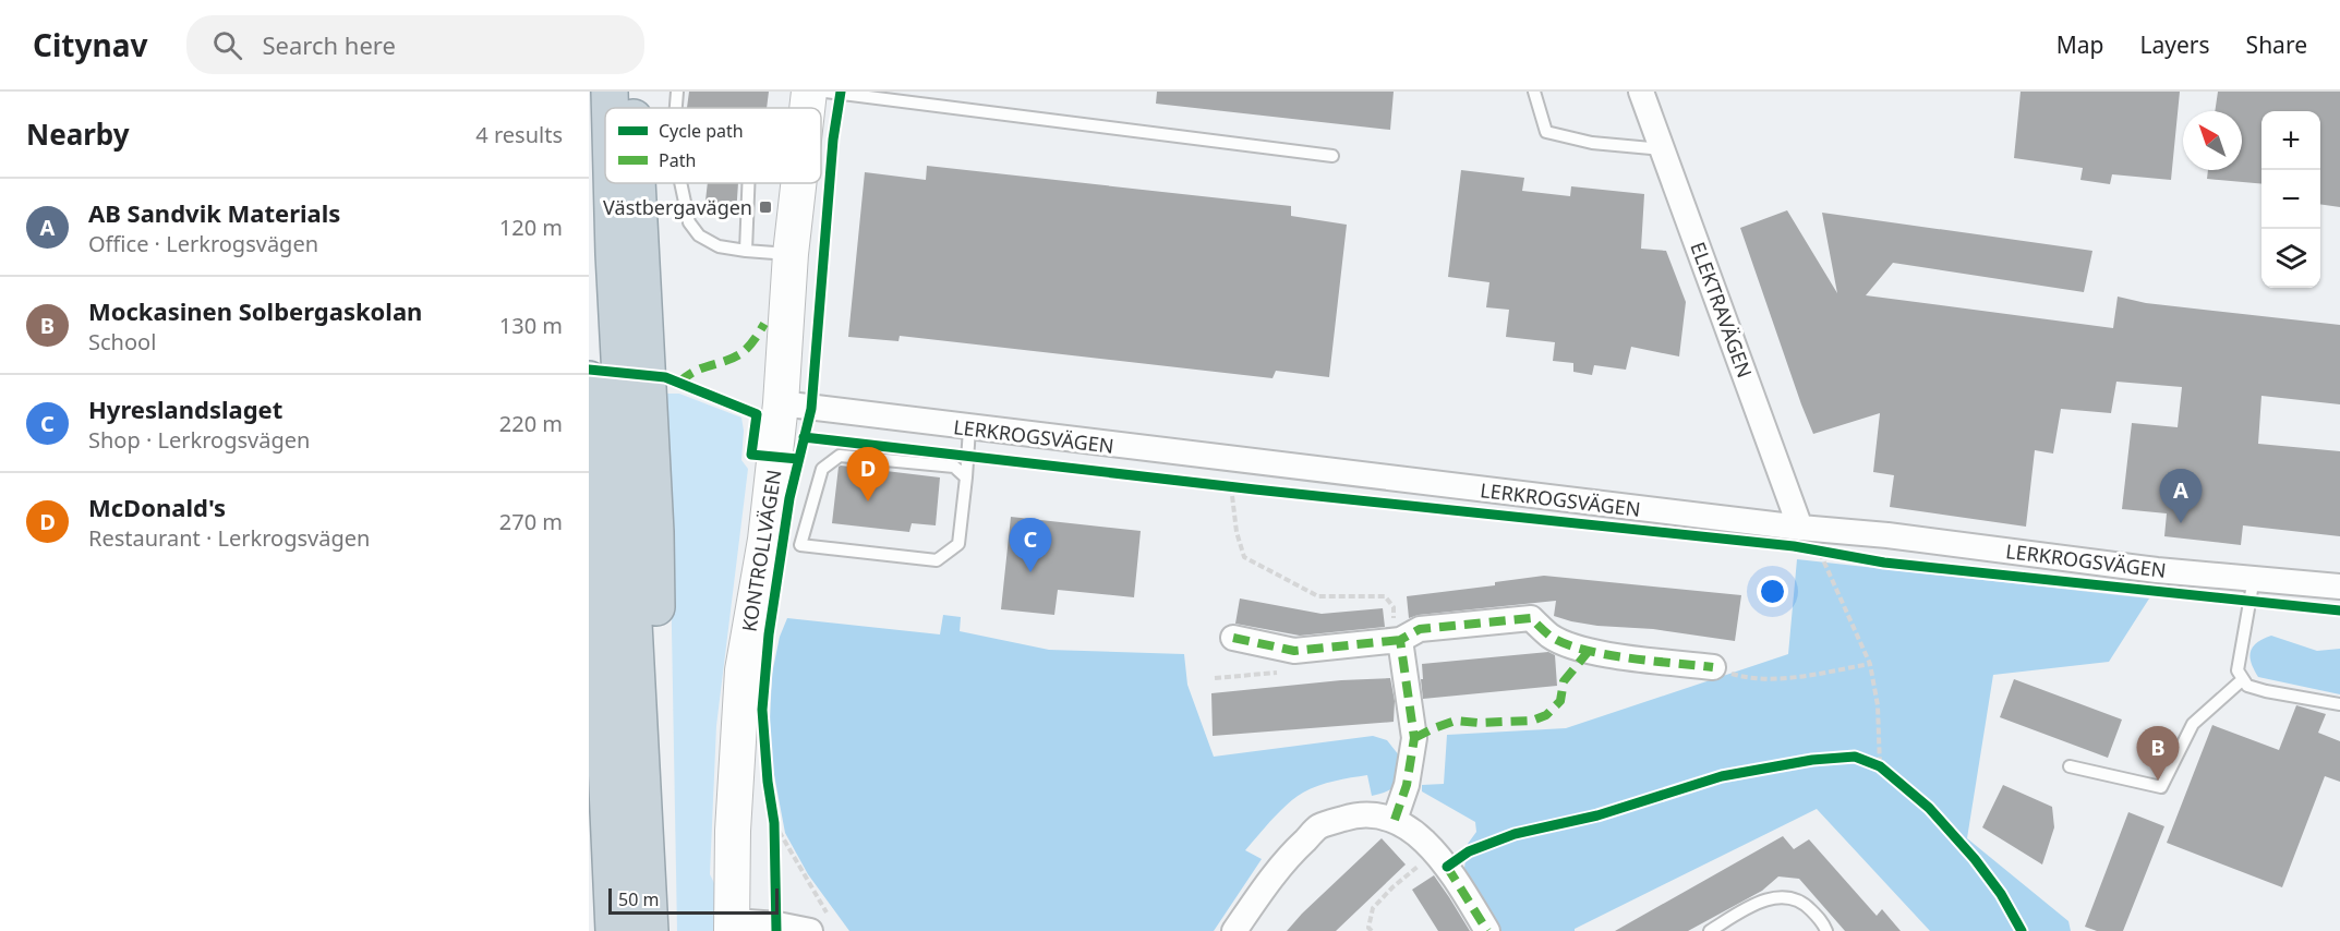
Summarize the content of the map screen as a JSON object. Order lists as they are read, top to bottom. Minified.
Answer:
{"streets":{"street":["ELEKTRAVÄGEN","LERKROGSVÄGEN","KONTROLLVÄGEN"]},"crossings":[["ELEKTRAVÄGEN","LERKROGSVÄGEN"],["LERKROGSVÄGEN","KONTROLLVÄGEN"]],"places":{"transit":["Västbergavägen"]},"legend":["Cycle path","Path"],"scale_bar":"50 m","north":"top left","page":{"header":"Citynav","search":"Search here","nav":["Map","Layers","Share"],"heading":["Nearby","4 results"],"map_buttons":["+","−"],"list":[{"mark":"A","name":"AB Sandvik Materials","note":"Office · Lerkrogsvägen","value":"120 m"},{"mark":"B","name":"Mockasinen Solbergaskolan","note":"School","value":"130 m"},{"mark":"C","name":"Hyreslandslaget","note":"Shop · Lerkrogsvägen","value":"220 m"},{"mark":"D","name":"McDonald's","note":"Restaurant · Lerkrogsvägen","value":"270 m"}],"pins":["D","A","C","B"],"scale":"50 m"}}
